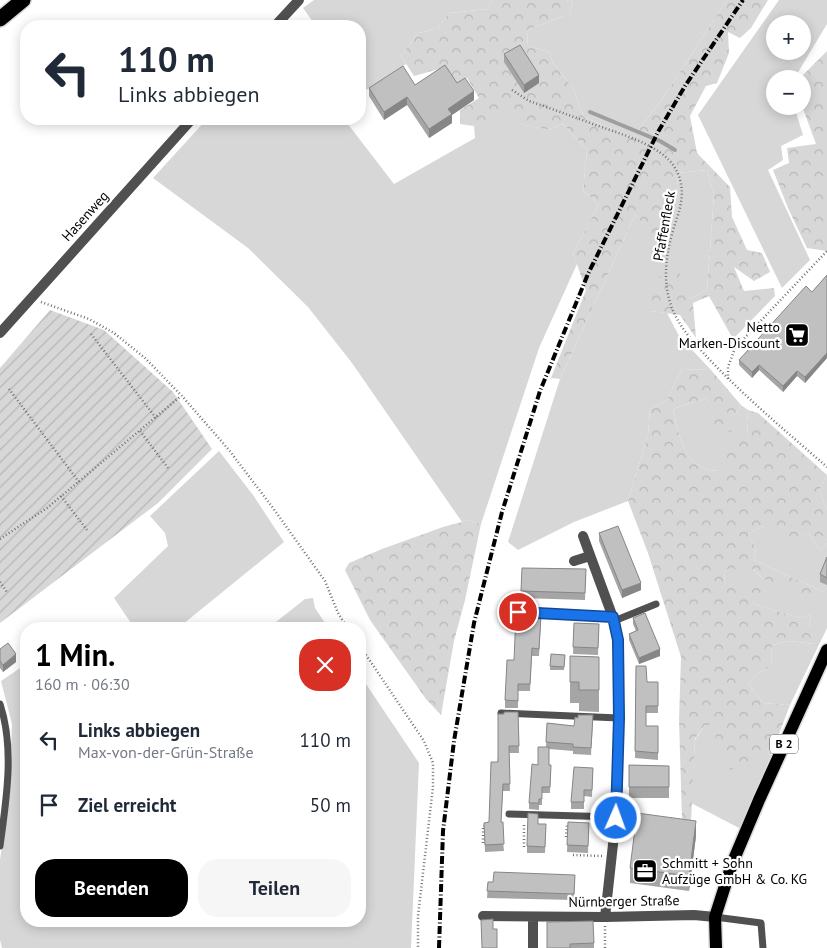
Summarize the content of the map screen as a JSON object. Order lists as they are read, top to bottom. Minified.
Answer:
{"streets":{"main road":["B 2"],"street":["Hasenweg","Nürnberger Straße"],"path":["Pfaffenfleck"]},"crossings":[["B 2","Nürnberger Straße"]],"places":{"supermarket":["Netto Marken-Discount"],"office":["Schmitt + Sohn Aufzüge GmbH & Co. KG"]},"page":{"map_buttons":["+","−"],"turn":["110 m","Links abbiegen"],"heading":["1 Min.","160 m · 06:30"],"list":[{"name":"Links abbiegen","note":"Max-von-der-Grün-Straße","value":"110 m"},{"name":"Ziel erreicht","value":"50 m"}],"buttons":["Beenden","Teilen"]}}
